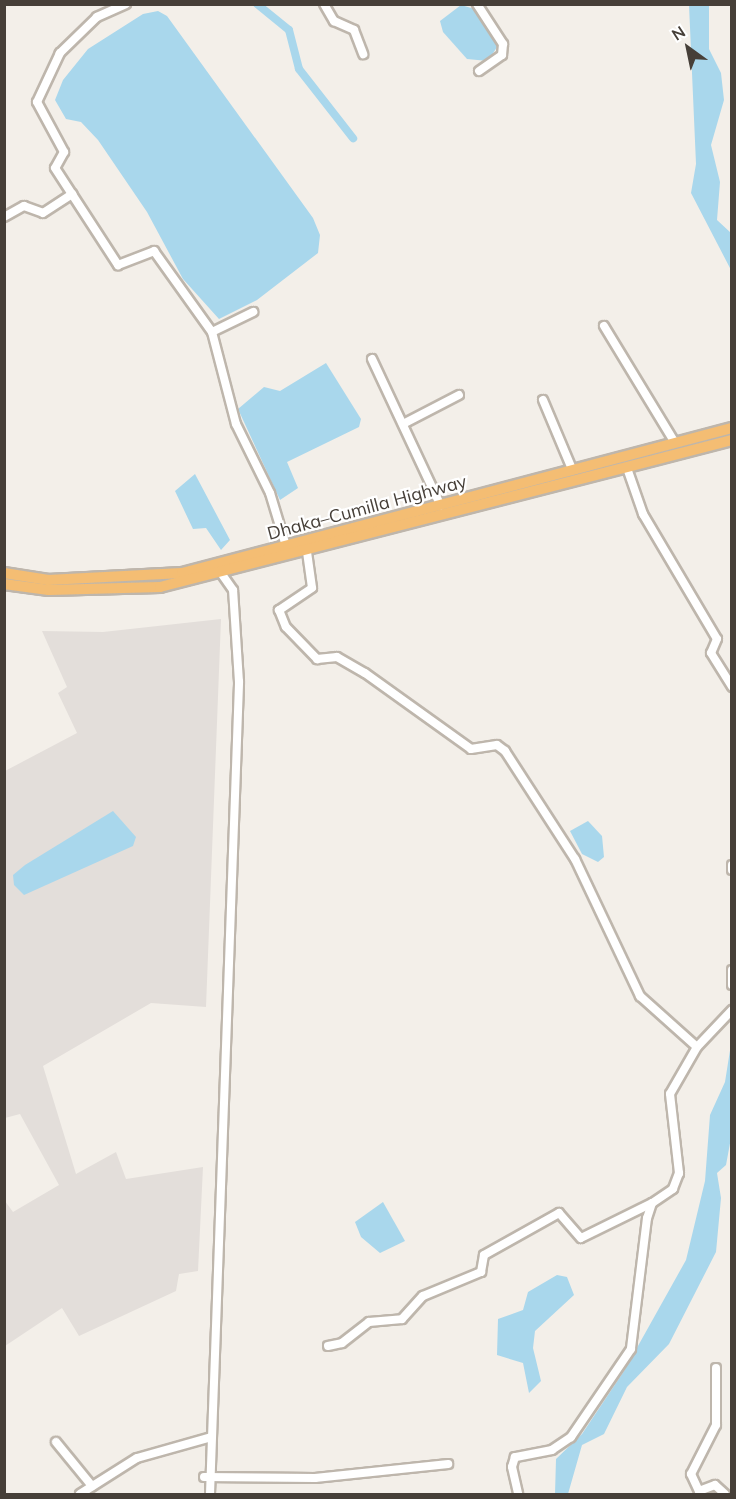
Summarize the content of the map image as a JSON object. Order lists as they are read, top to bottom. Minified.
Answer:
{"streets":{"highway":["Dhaka–Cumilla Highway"]},"north":"top left"}
